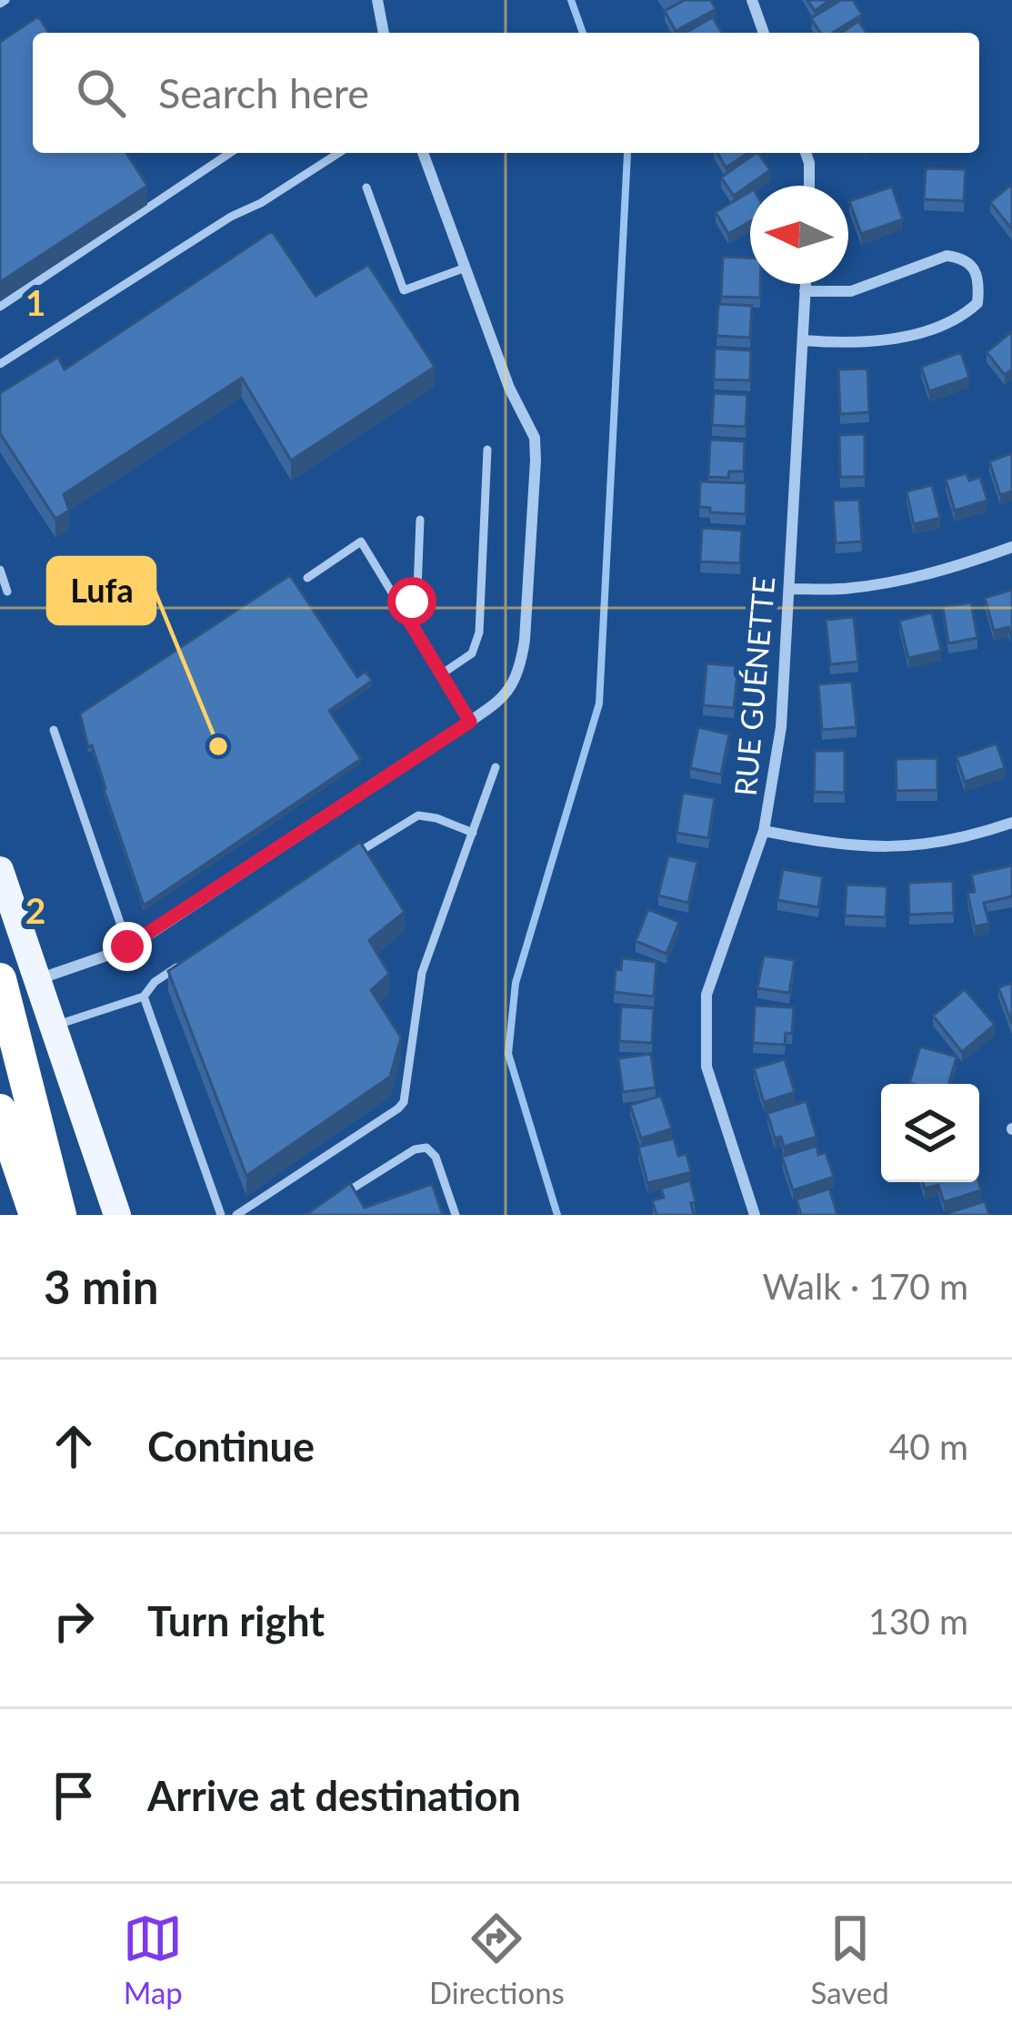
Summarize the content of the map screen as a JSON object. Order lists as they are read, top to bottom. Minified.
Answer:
{"streets":{"street":["RUE GUÉNETTE"]},"places":["Lufa"],"north":"left","page":{"search":"Search here","heading":["3 min","Walk · 170 m"],"list":[["Continue","40 m"],["Turn right","130 m"],"Arrive at destination"],"nav":["Map","Directions","Saved"]},"grid":{"rows":["1","2"]}}
